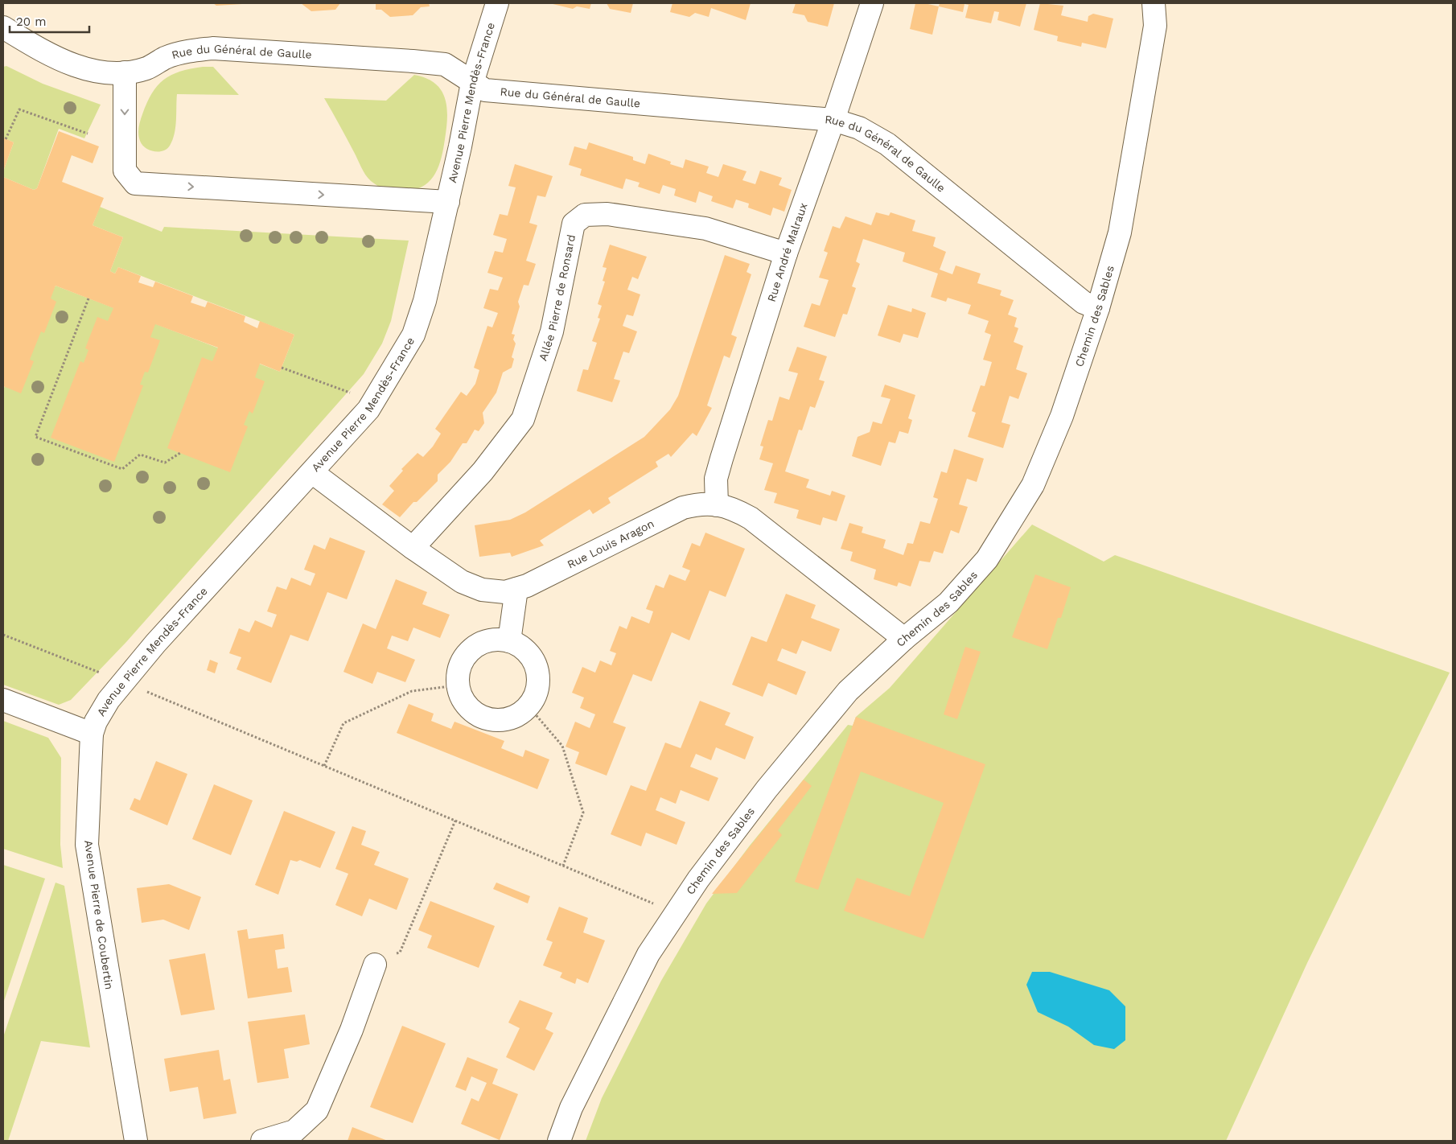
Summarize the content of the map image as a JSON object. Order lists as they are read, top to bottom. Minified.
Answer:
{"streets":{"street":["Rue du Général de Gaulle","Avenue Pierre Mendès-France","Rue André Malraux","Allée Pierre de Ronsard","Chemin des Sables","Rue Louis Aragon","Avenue Pierre de Coubertin"]},"crossings":[["Rue du Général de Gaulle","Avenue Pierre Mendès-France"],["Rue du Général de Gaulle","Rue André Malraux"],["Rue du Général de Gaulle","Chemin des Sables"],["Avenue Pierre Mendès-France","Rue Louis Aragon"],["Avenue Pierre Mendès-France","Avenue Pierre de Coubertin"],["Rue André Malraux","Allée Pierre de Ronsard"],["Rue André Malraux","Rue Louis Aragon"],["Allée Pierre de Ronsard","Rue Louis Aragon"],["Chemin des Sables","Rue Louis Aragon"]],"scale_bar":"20 m"}
